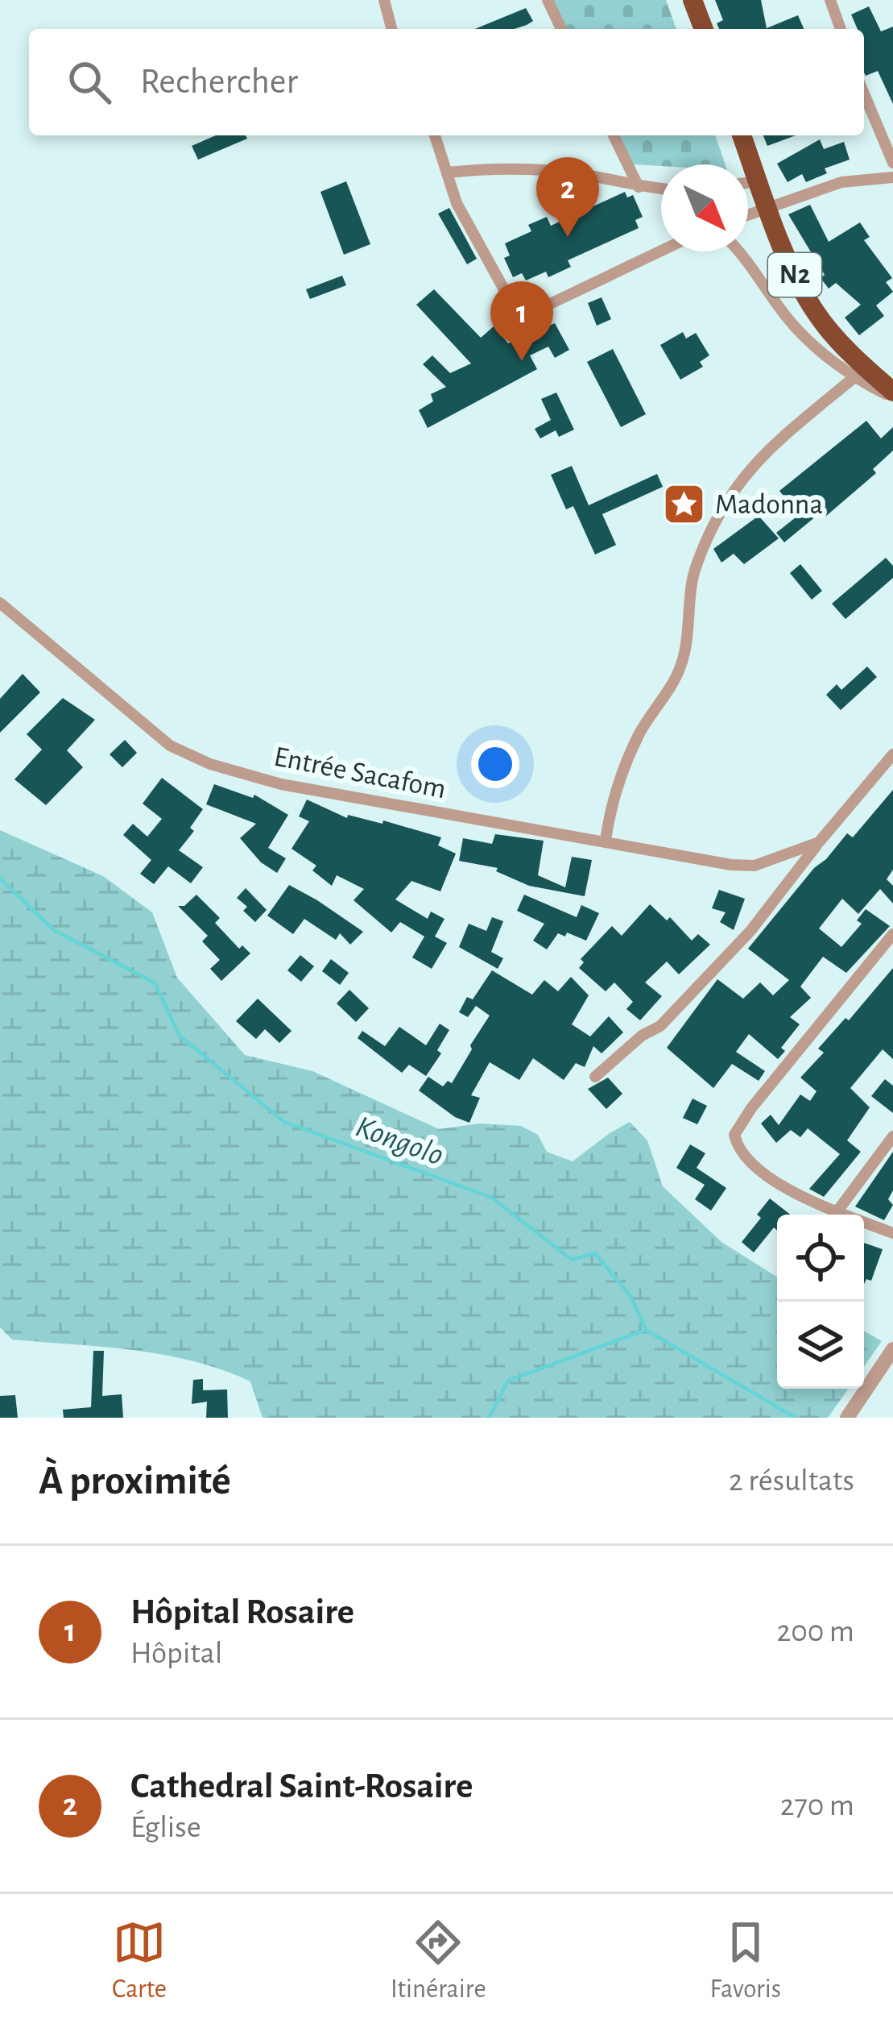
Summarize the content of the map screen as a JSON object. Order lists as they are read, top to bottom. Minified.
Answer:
{"streets":{"highway":["N2"],"street":["Entrée Sacafom"]},"water":["Kongolo"],"places":{"place":["Madonna"]},"north":"bottom right","page":{"search":"Rechercher","pins":["2","1"],"heading":["À proximité","2 résultats"],"list":[{"mark":"1","name":"Hôpital Rosaire","note":"Hôpital","value":"200 m"},{"mark":"2","name":"Cathedral Saint-Rosaire","note":"Église","value":"270 m"}],"nav":["Carte","Itinéraire","Favoris"]}}
